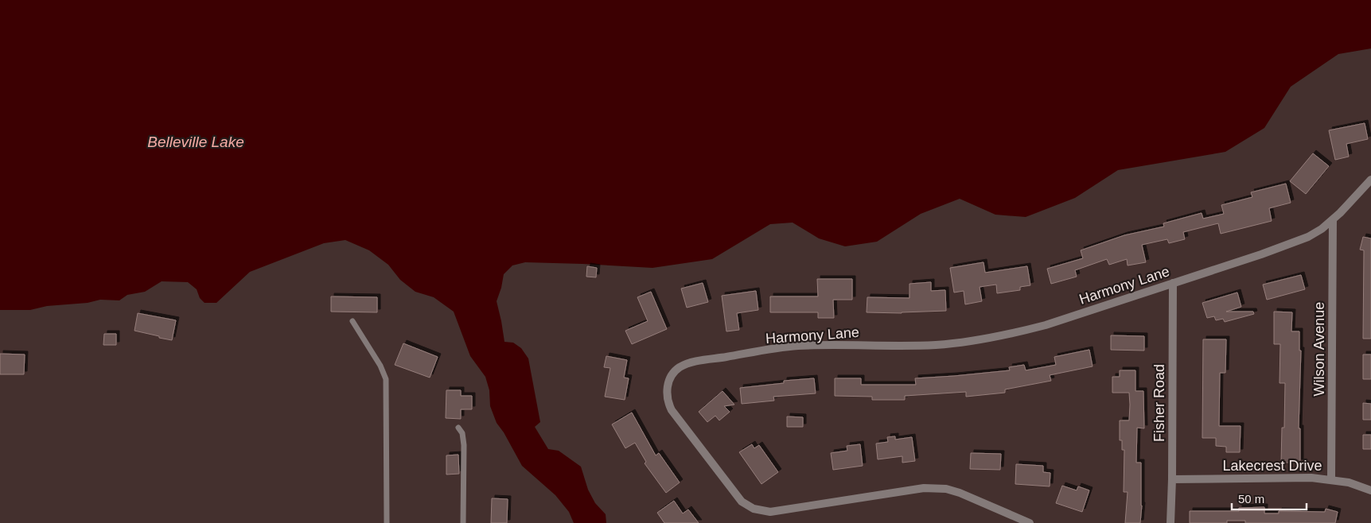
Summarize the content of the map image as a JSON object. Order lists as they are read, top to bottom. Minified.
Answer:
{"streets":{"street":["Harmony Lane","Wilson Avenue","Fisher Road","Lakecrest Drive"]},"crossings":[["Harmony Lane","Wilson Avenue"],["Harmony Lane","Fisher Road"],["Wilson Avenue","Lakecrest Drive"],["Fisher Road","Lakecrest Drive"]],"water":["Belleville Lake"],"scale_bar":"50 m"}
